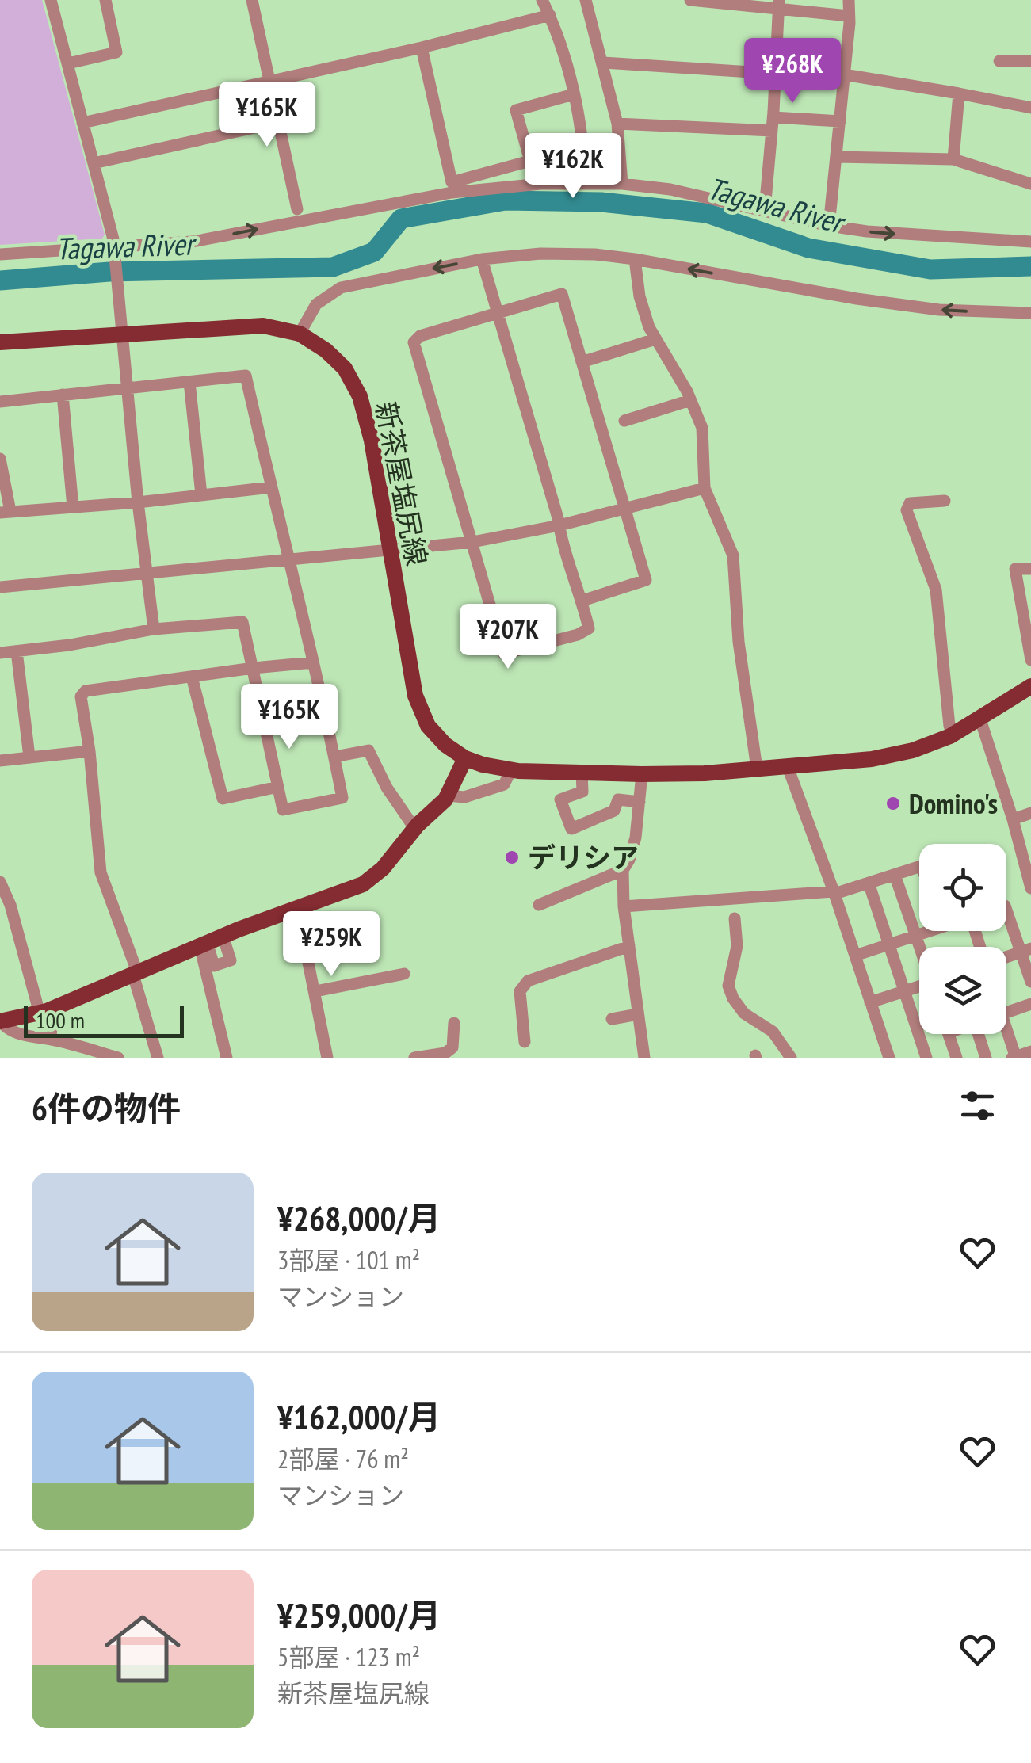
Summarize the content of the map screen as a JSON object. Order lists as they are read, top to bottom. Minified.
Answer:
{"streets":{"main road":["新茶屋塩尻線"]},"water":["Tagawa River"],"places":["Domino's","デリシア"],"scale_bar":"100 m","page":{"price":["¥268K","¥165K","¥162K","¥207K","¥165K","¥259K"],"scale":"100 m","heading":"6件の物件","list":[{"name":"¥268,000/月","note":"3部屋 · 101 m² · マンション"},{"name":"¥162,000/月","note":"2部屋 · 76 m² · マンション"},{"name":"¥259,000/月","note":"5部屋 · 123 m² · 新茶屋塩尻線"}]}}
